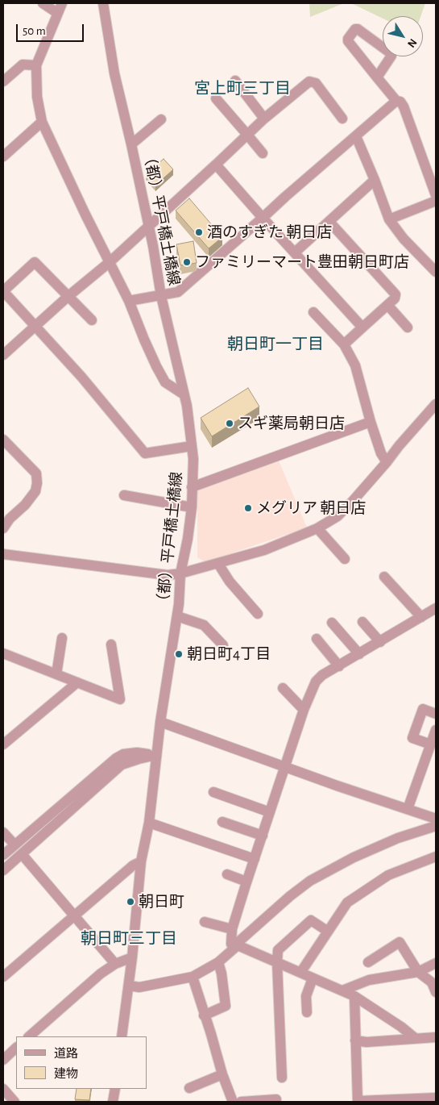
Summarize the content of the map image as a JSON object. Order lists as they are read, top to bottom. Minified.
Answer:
{"streets":{"street":["（都）平戸橋土橋線"]},"districts":["宮上町三丁目","朝日町一丁目","朝日町三丁目"],"places":["酒のすぎた 朝日店","ファミリーマート豊田朝日町店","スギ薬局朝日店","メグリア 朝日店","朝日町4丁目","朝日町"],"legend":["道路","建物"],"scale_bar":"50 m","north":"bottom right"}
